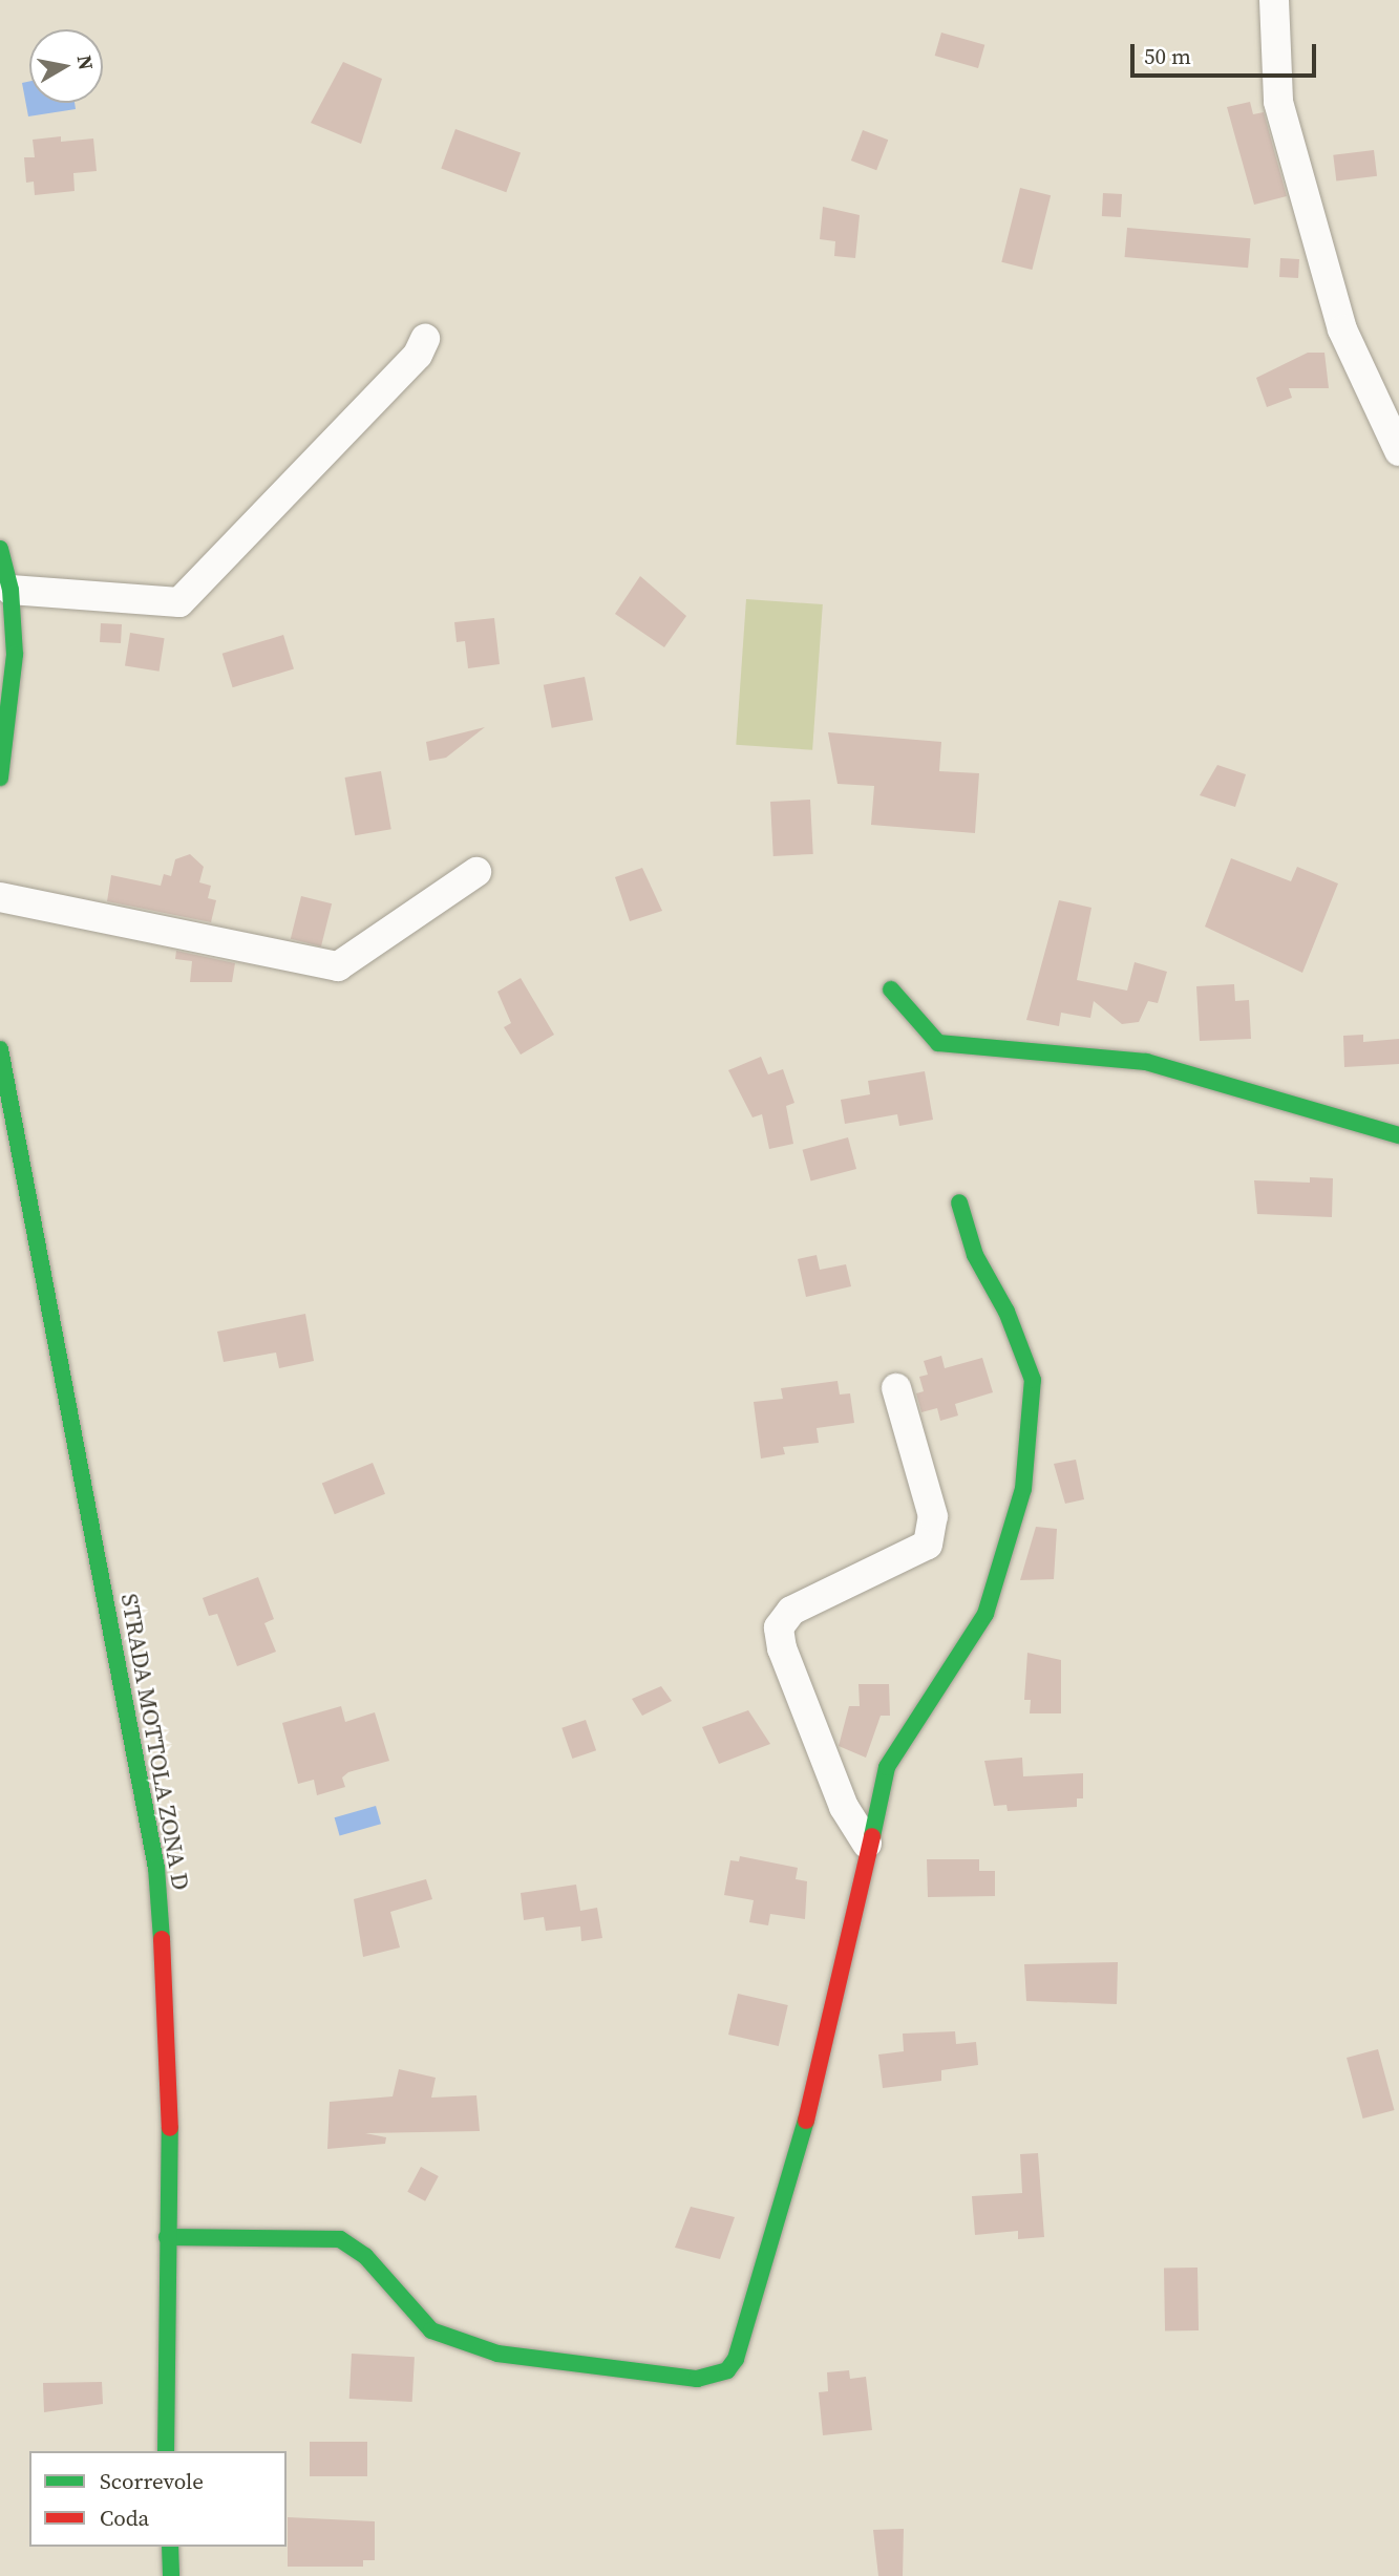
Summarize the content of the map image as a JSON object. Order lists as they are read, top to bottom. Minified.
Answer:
{"streets":{"street":["STRADA MOTTOLA ZONA D"]},"legend":["Scorrevole","Coda"],"scale_bar":"50 m","north":"right"}
